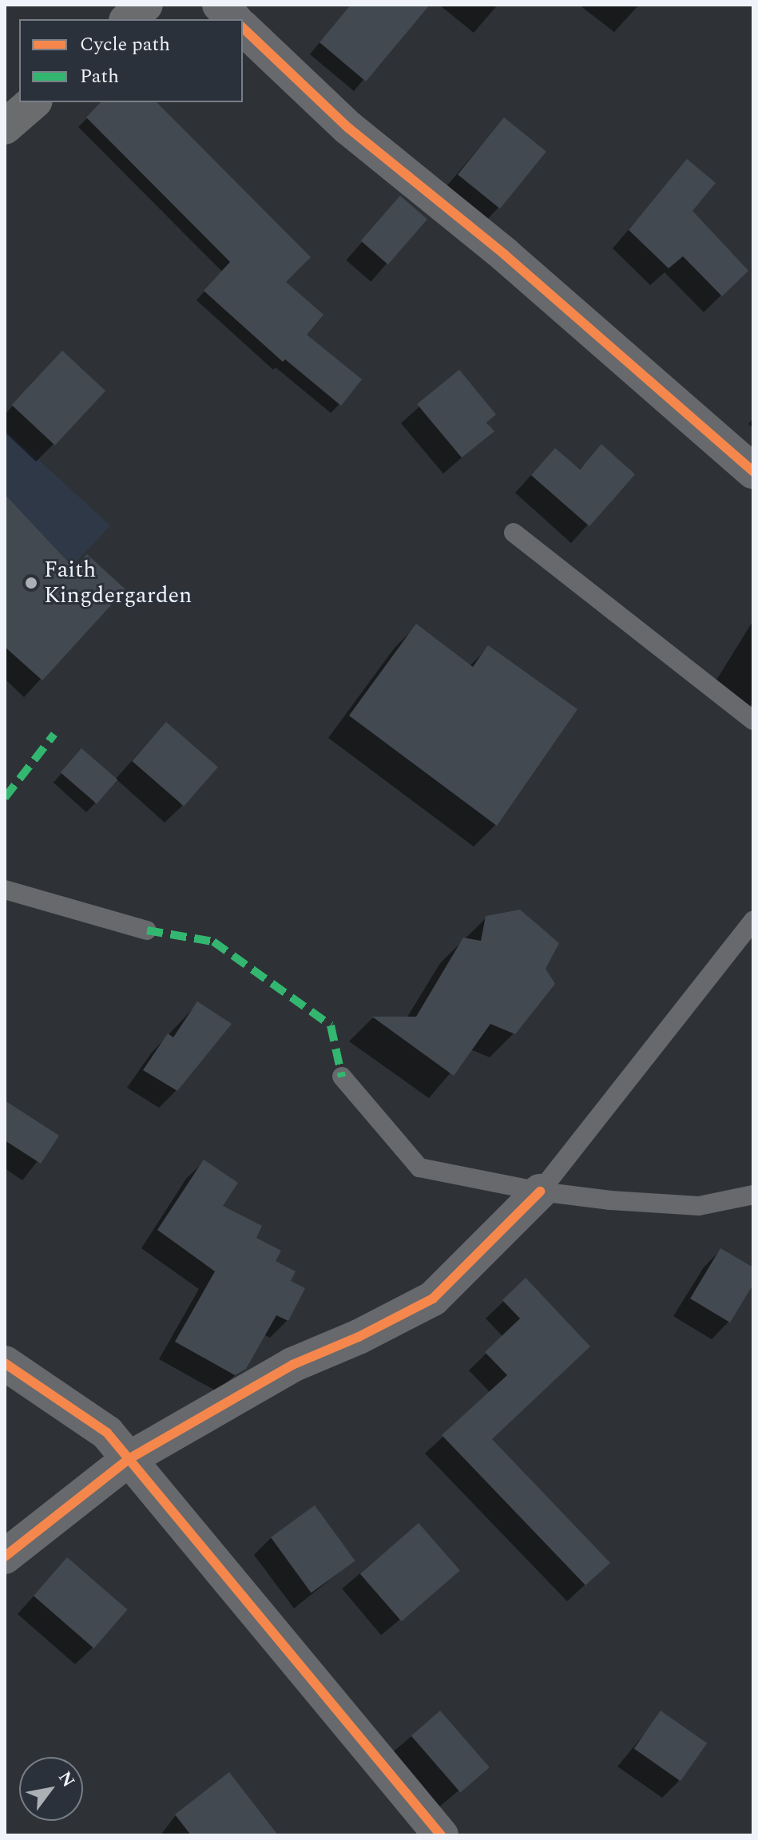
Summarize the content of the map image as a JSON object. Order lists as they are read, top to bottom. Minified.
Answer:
{"places":["Faith Kingdergarden"],"legend":["Cycle path","Path"],"north":"top right"}
